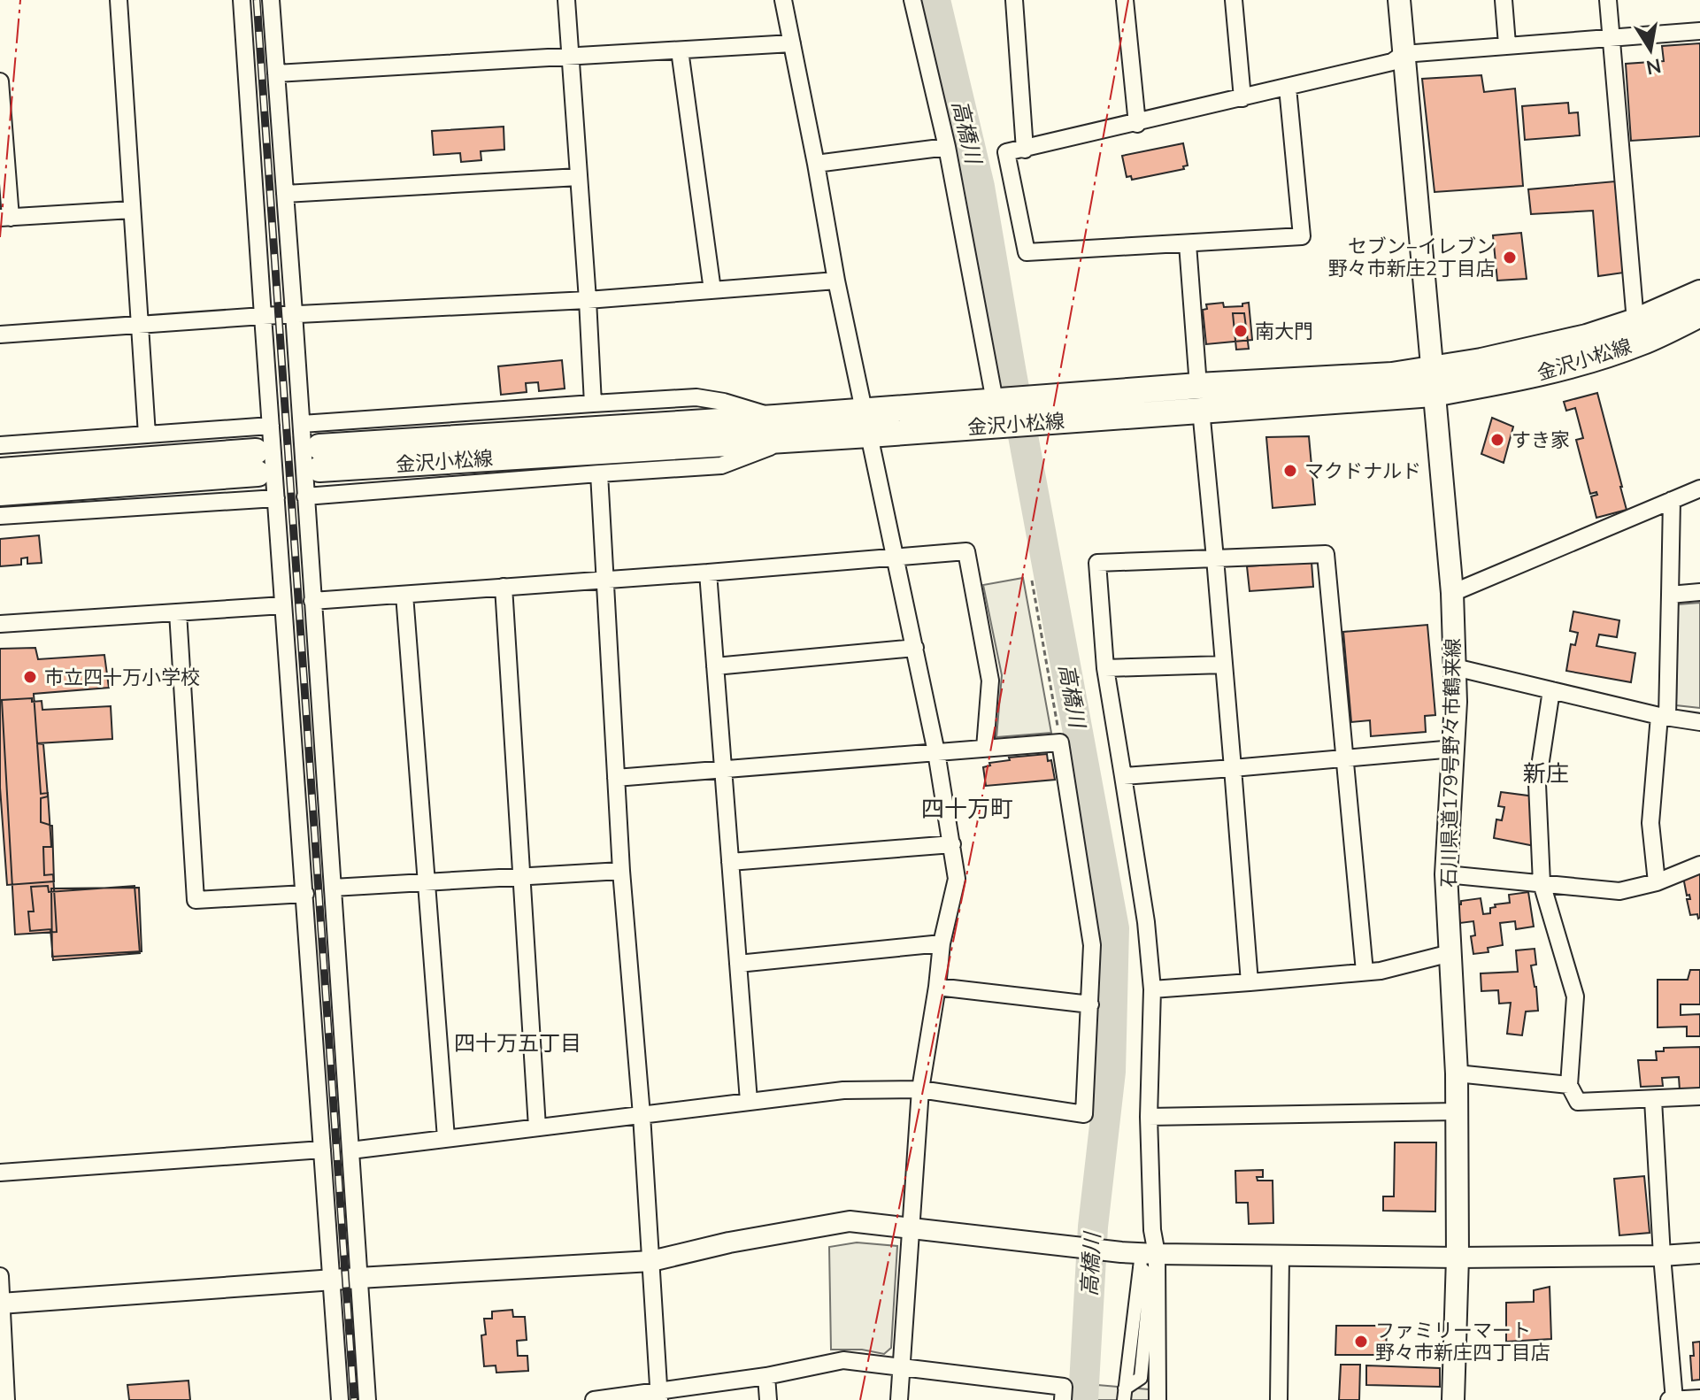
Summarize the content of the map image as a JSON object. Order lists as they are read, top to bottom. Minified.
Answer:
{"streets":{"main road":["金沢小松線","石川県道179号野々市鶴来線"]},"crossings":[["金沢小松線","石川県道179号野々市鶴来線"]],"districts":["新庄","四十万町","四十万五丁目"],"water":["高橋川"],"places":["セブン−イレブン 野々市新庄2丁目店","南大門","すき家","マクドナルド","市立四十万小学校","ファミリーマート 野々市新庄四丁目店"],"north":"bottom"}
